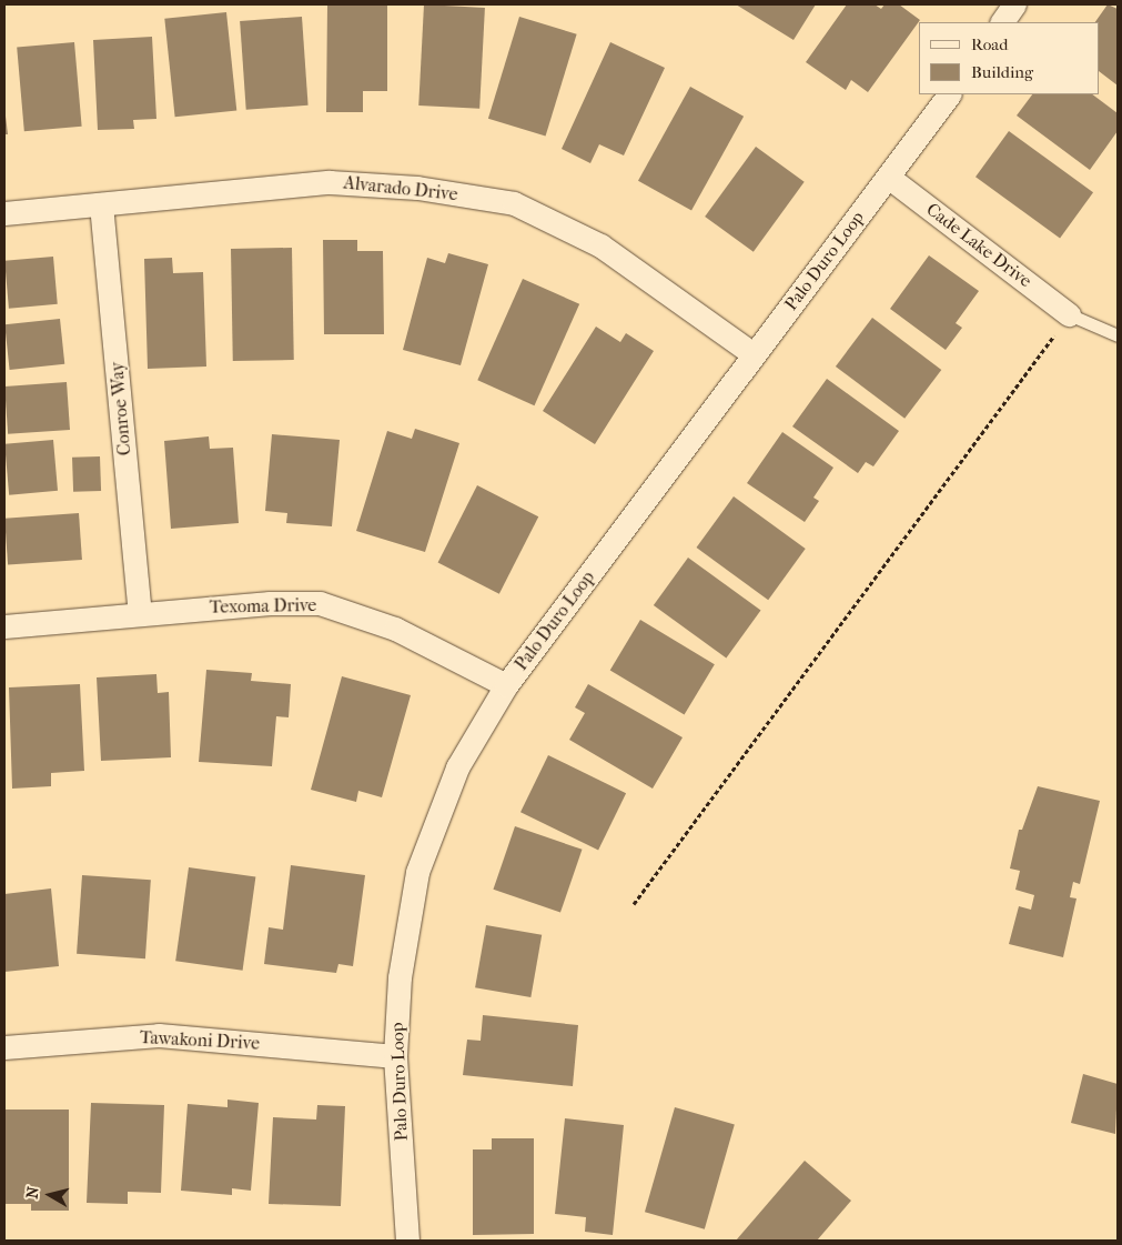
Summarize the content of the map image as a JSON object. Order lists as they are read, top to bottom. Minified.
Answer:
{"streets":{"street":["Alvarado Drive","Cade Lake Drive","Palo Duro Loop","Conroe Way","Texoma Drive","Tawakoni Drive"]},"crossings":[["Alvarado Drive","Palo Duro Loop"],["Alvarado Drive","Conroe Way"],["Cade Lake Drive","Palo Duro Loop"],["Palo Duro Loop","Texoma Drive"],["Palo Duro Loop","Tawakoni Drive"],["Conroe Way","Texoma Drive"]],"legend":["Road","Building"],"north":"left"}
